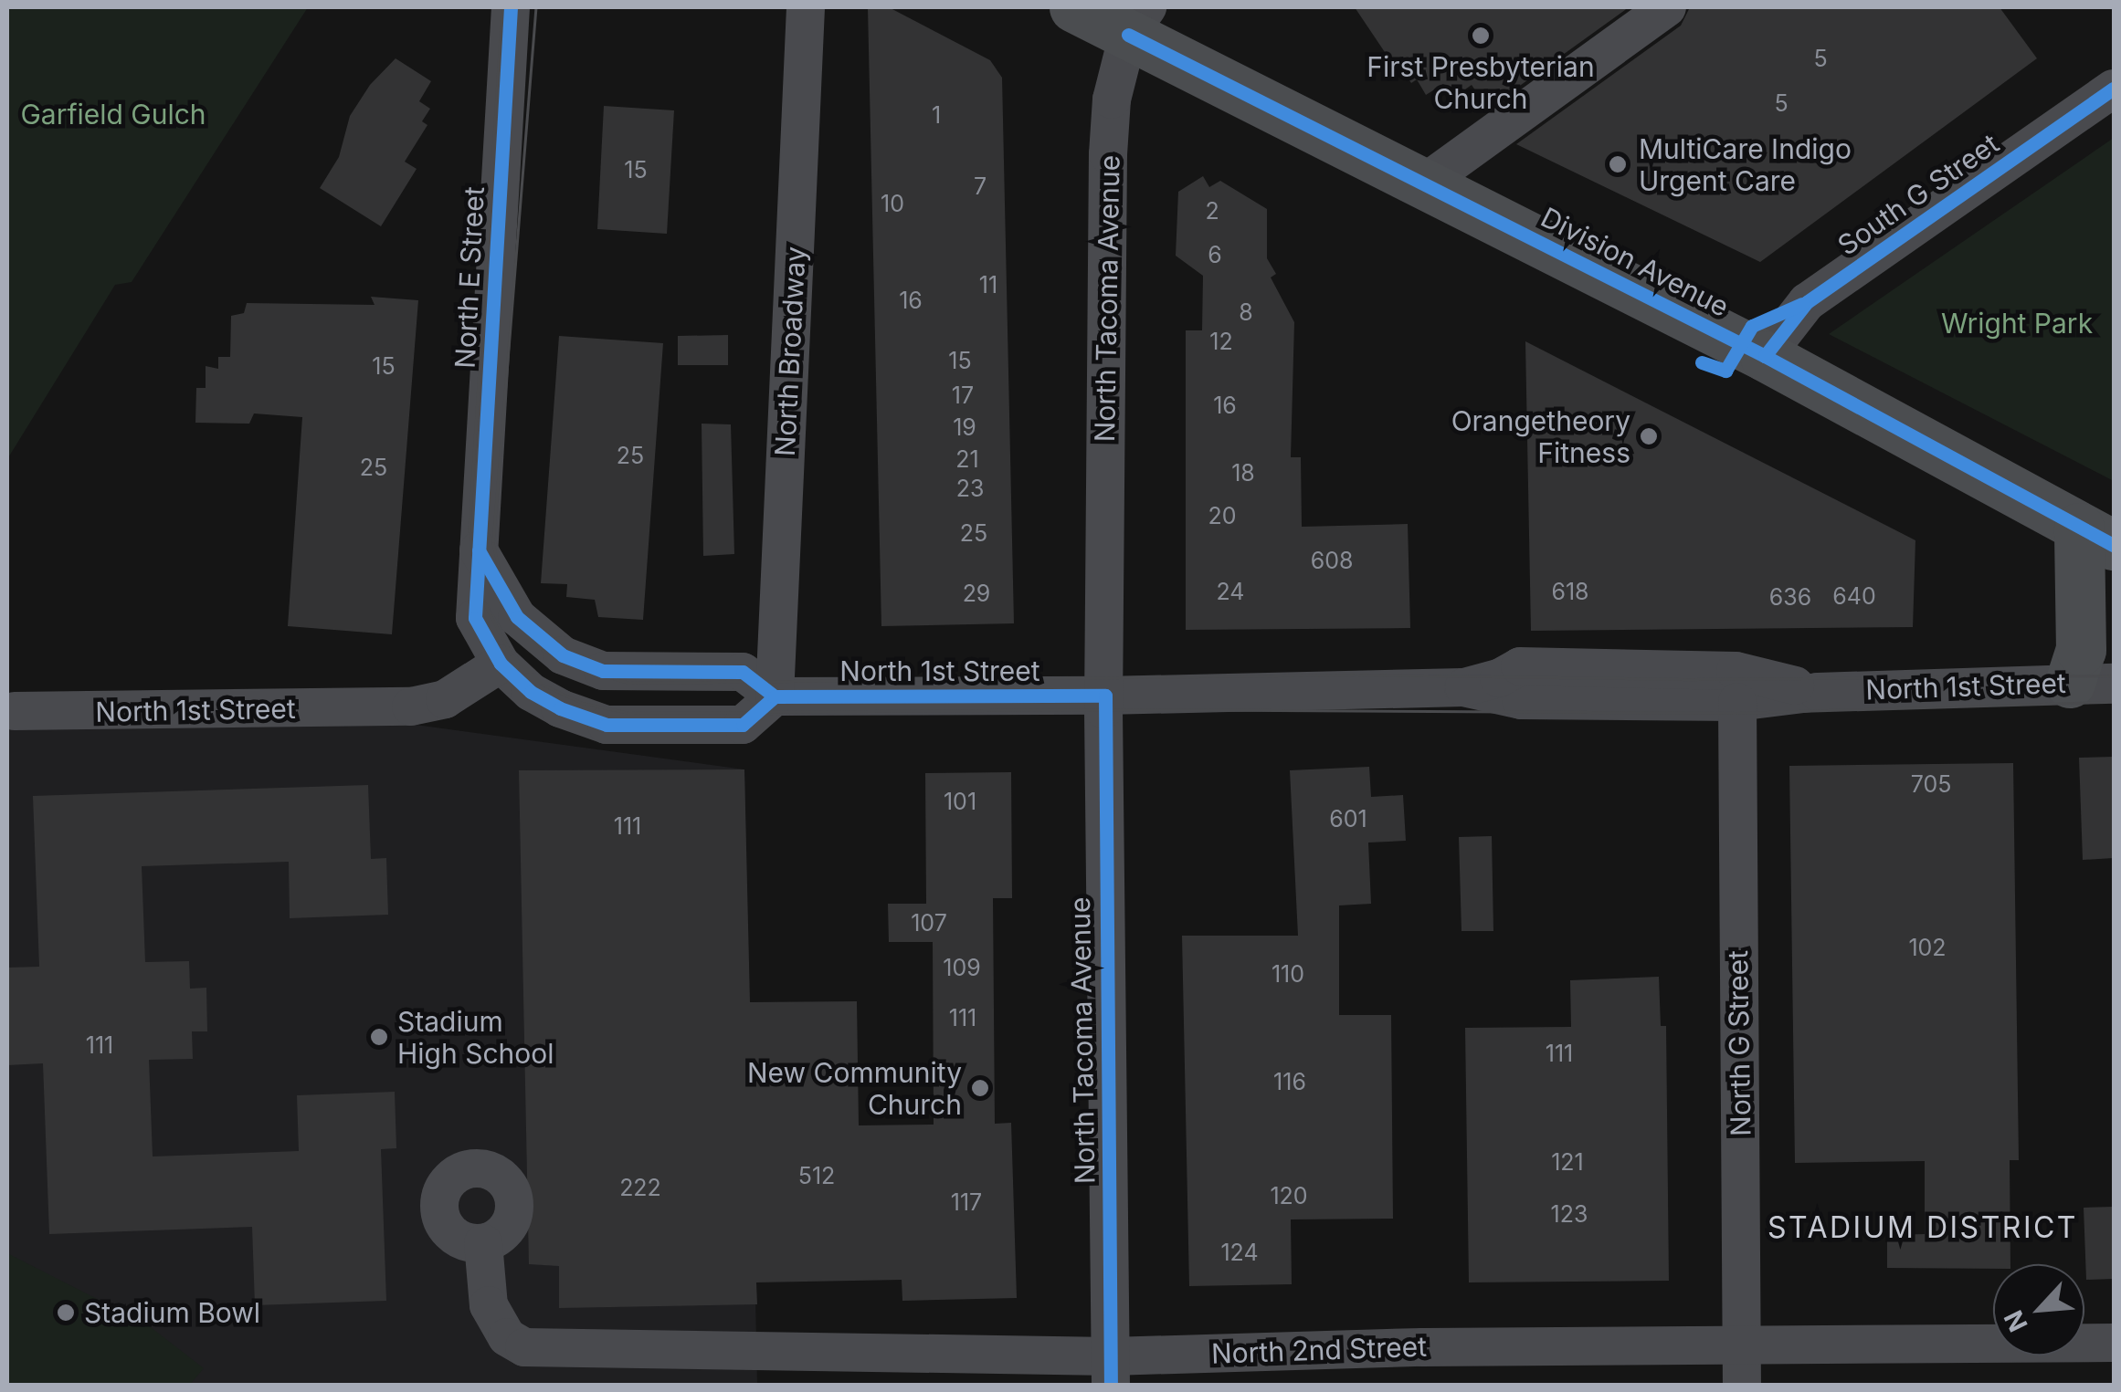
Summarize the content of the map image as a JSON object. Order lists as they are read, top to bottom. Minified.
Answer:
{"streets":{"main road":["Division Avenue"],"street":["South G Street","North E Street","North Tacoma Avenue","North Broadway","North 1st Street","North G Street","North 2nd Street"]},"crossings":[["South G Street","Division Avenue"],["Division Avenue","North Tacoma Avenue"],["North E Street","North 1st Street"],["North Tacoma Avenue","North 1st Street"],["North Tacoma Avenue","North 2nd Street"],["North Broadway","North 1st Street"],["North 1st Street","North G Street"],["North G Street","North 2nd Street"]],"districts":["STADIUM DISTRICT"],"parks":["Garfield Gulch","Wright Park"],"places":["First Presbyterian Church","MultiCare Indigo Urgent Care","Orangetheory Fitness","Stadium High School","New Community Church","Stadium Bowl"],"house_numbers":["5","5","1","15","7","10","2","6","11","16","8","12","15","15","17","16","19","25","21","25","18","23","20","25","608","24","618","29","640","636","705","101","601","111","107","102","109","110","111","111","111","116","121","512","222","120","117","123","124"],"north":"bottom left"}
